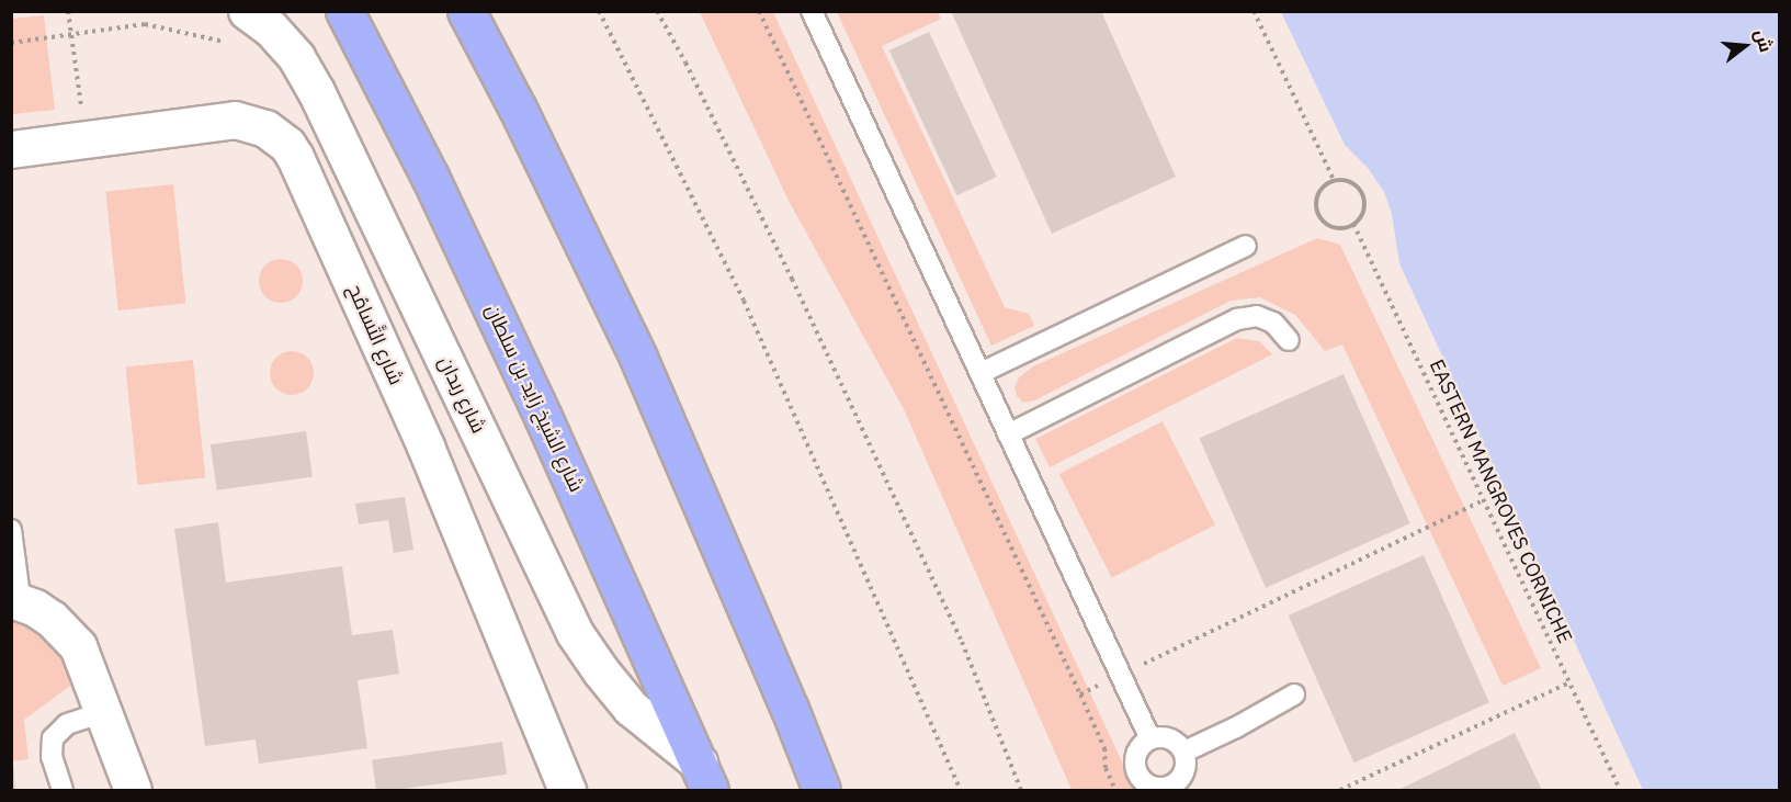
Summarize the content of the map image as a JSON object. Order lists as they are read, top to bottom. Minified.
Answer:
{"streets":{"highway":["شارع الشيخ زايد بن سلطان"],"street":["شارع التَّسامُح","شارع ربدان"],"path":["EASTERN MANGROVES CORNICHE"]},"crossings":[["شارع ربدان","شارع الشيخ زايد بن سلطان"]],"north":"right"}
